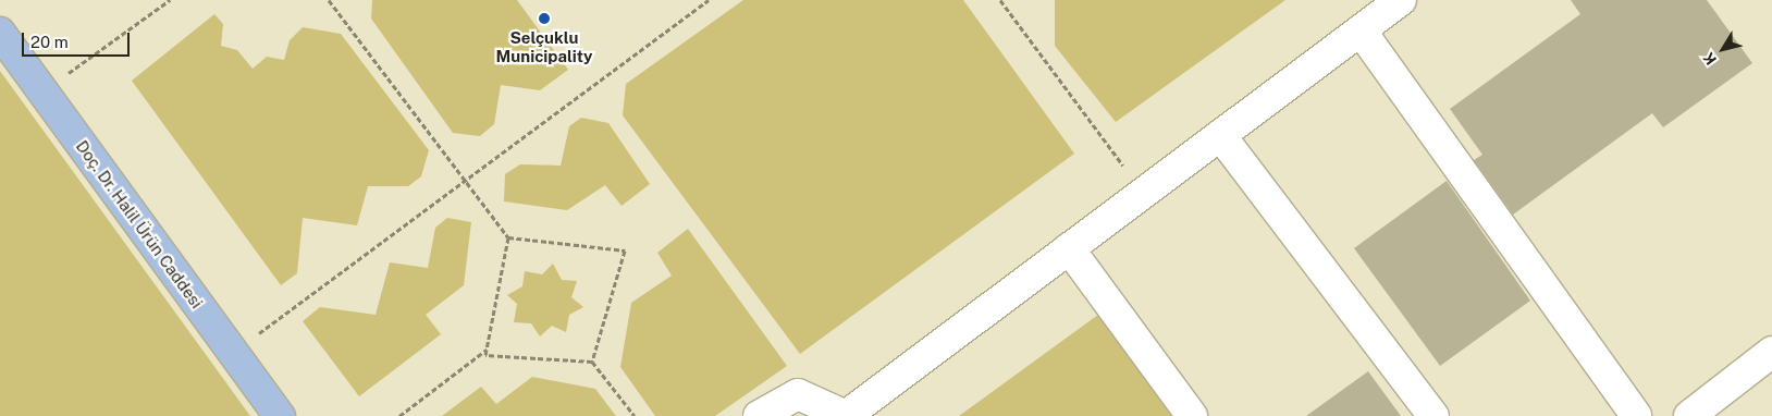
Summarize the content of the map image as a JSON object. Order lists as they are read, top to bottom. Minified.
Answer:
{"streets":{"main road":["Doç. Dr. Halil Ürün Caddesi"]},"places":["Selçuklu Municipality"],"scale_bar":"20 m","north":"bottom left"}
